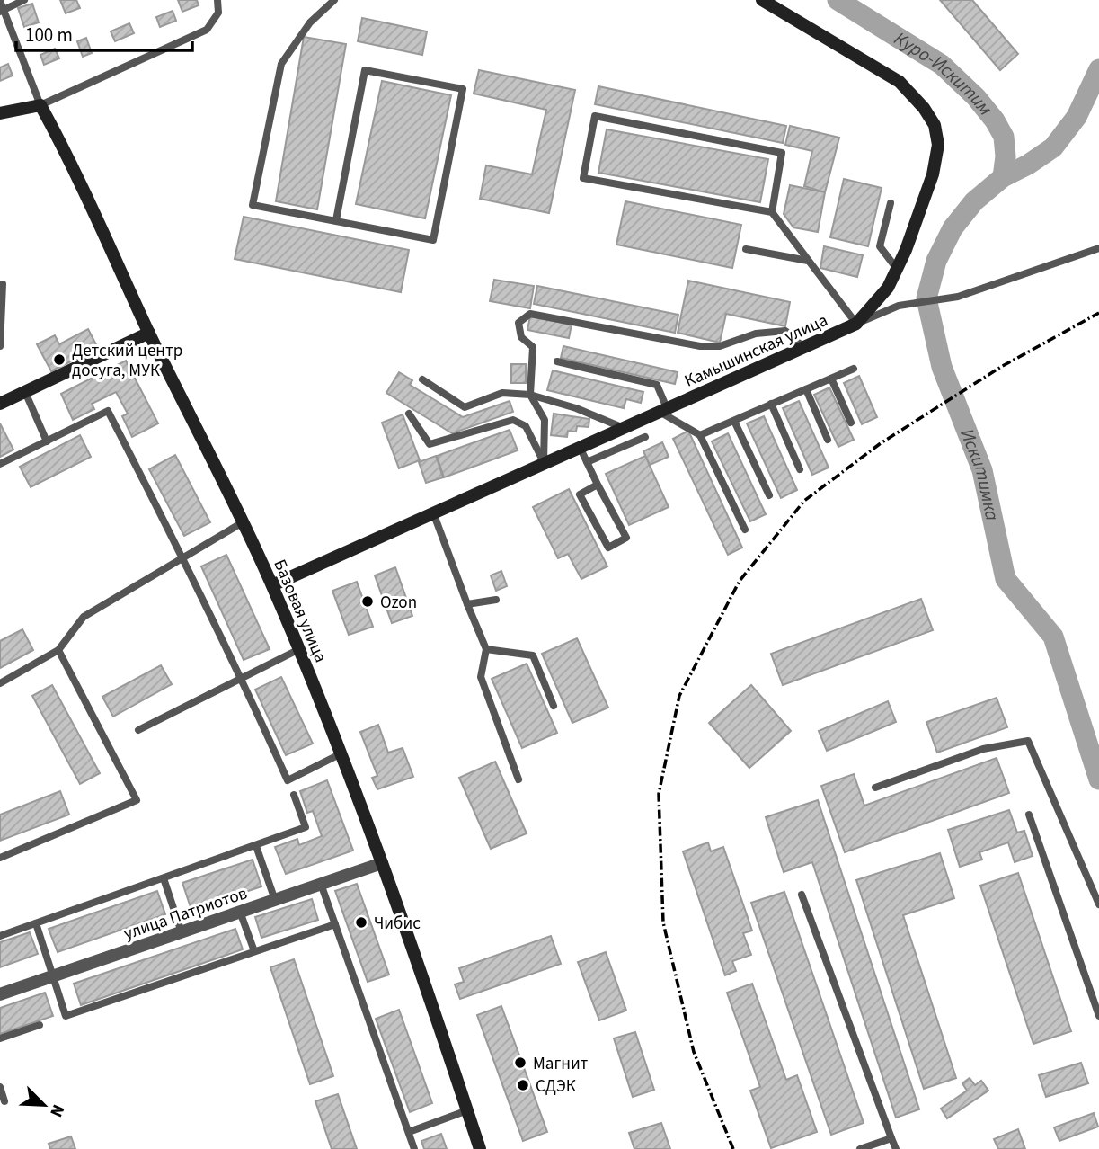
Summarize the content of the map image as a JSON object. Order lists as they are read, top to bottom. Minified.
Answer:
{"streets":{"street":["Камышинская улица","Базовая улица","улица Патриотов"]},"crossings":[["Камышинская улица","Базовая улица"],["Базовая улица","улица Патриотов"]],"water":["Куро-Искитим","Искитимка"],"places":["Детский центр досуга, МУК","Ozon","Чибис","Магнит","СДЭК"],"scale_bar":"100 m","north":"bottom right"}
